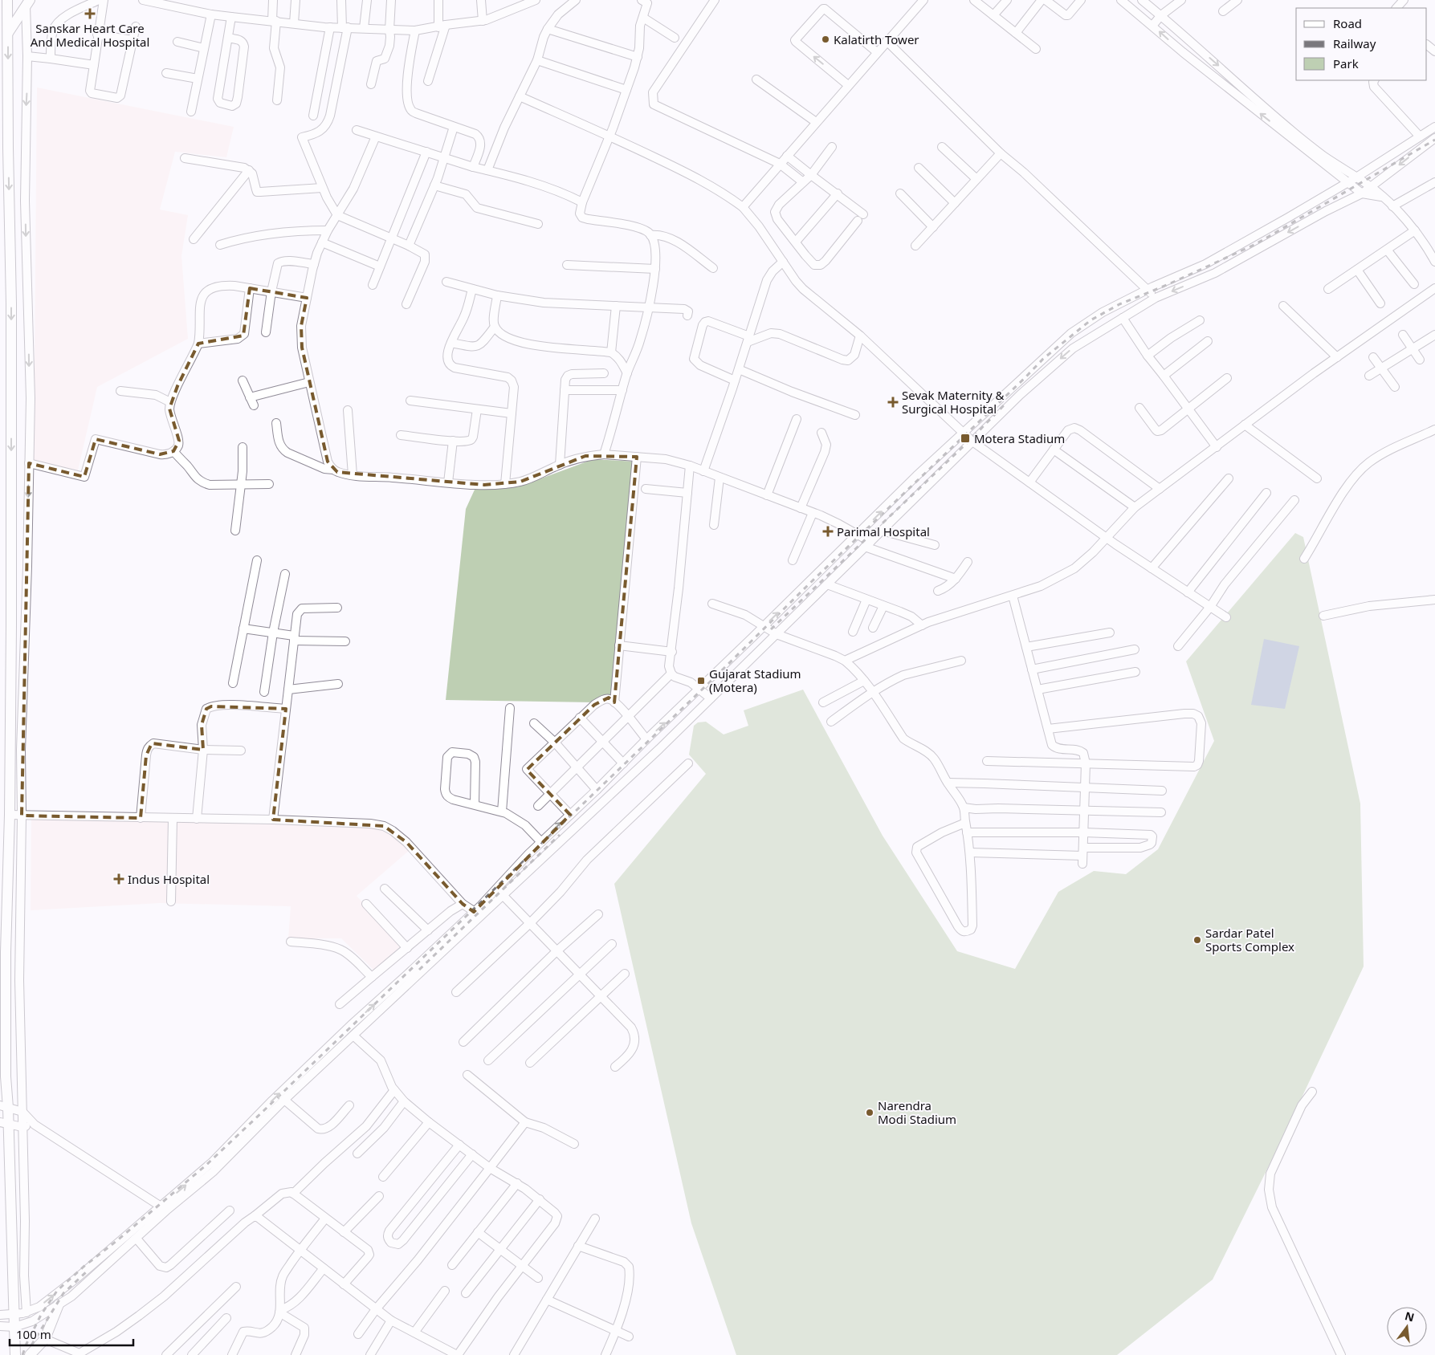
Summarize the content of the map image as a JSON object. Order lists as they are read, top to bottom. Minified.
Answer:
{"places":{"health":["Sanskar Heart Care And Medical Hospital","Sevak Maternity & Surgical Hospital","Parimal Hospital","Indus Hospital"],"other":["Kalatirth Tower","Sardar Patel Sports Complex","Narendra Modi Stadium"],"transit":["Motera Stadium","Gujarat Stadium (Motera)"]},"legend":["Road","Railway","Park"],"scale_bar":"100 m","north":"top"}
